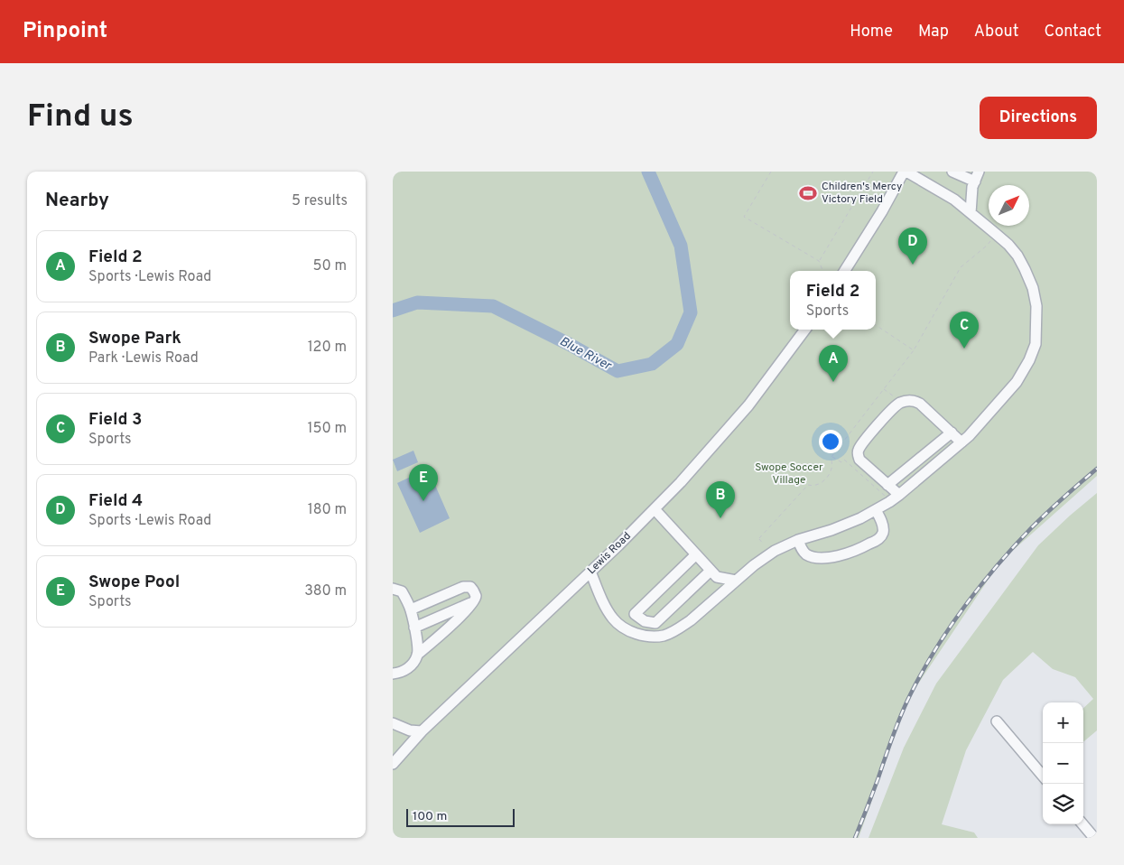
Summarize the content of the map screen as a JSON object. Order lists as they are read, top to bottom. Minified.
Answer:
{"streets":{"street":["Lewis Road"]},"water":["Blue River"],"parks":["Swope Soccer Village"],"places":{"sports":["Children's Mercy Victory Field"]},"scale_bar":"100 m","north":"top right","page":{"header":"Pinpoint","nav":["Home","Map","About","Contact"],"buttons":"Directions","title":"Find us","heading":["Nearby","5 results"],"pins":["D","C","A","E","B"],"list":[{"mark":"A","name":"Field 2","note":"Sports · Lewis Road","value":"50 m"},{"mark":"B","name":"Swope Park","note":"Park · Lewis Road","value":"120 m"},{"mark":"C","name":"Field 3","note":"Sports","value":"150 m"},{"mark":"D","name":"Field 4","note":"Sports · Lewis Road","value":"180 m"},{"mark":"E","name":"Swope Pool","note":"Sports","value":"380 m"}],"popup":["Field 2","Sports"],"map_buttons":["+","−"],"scale":"100 m"}}
